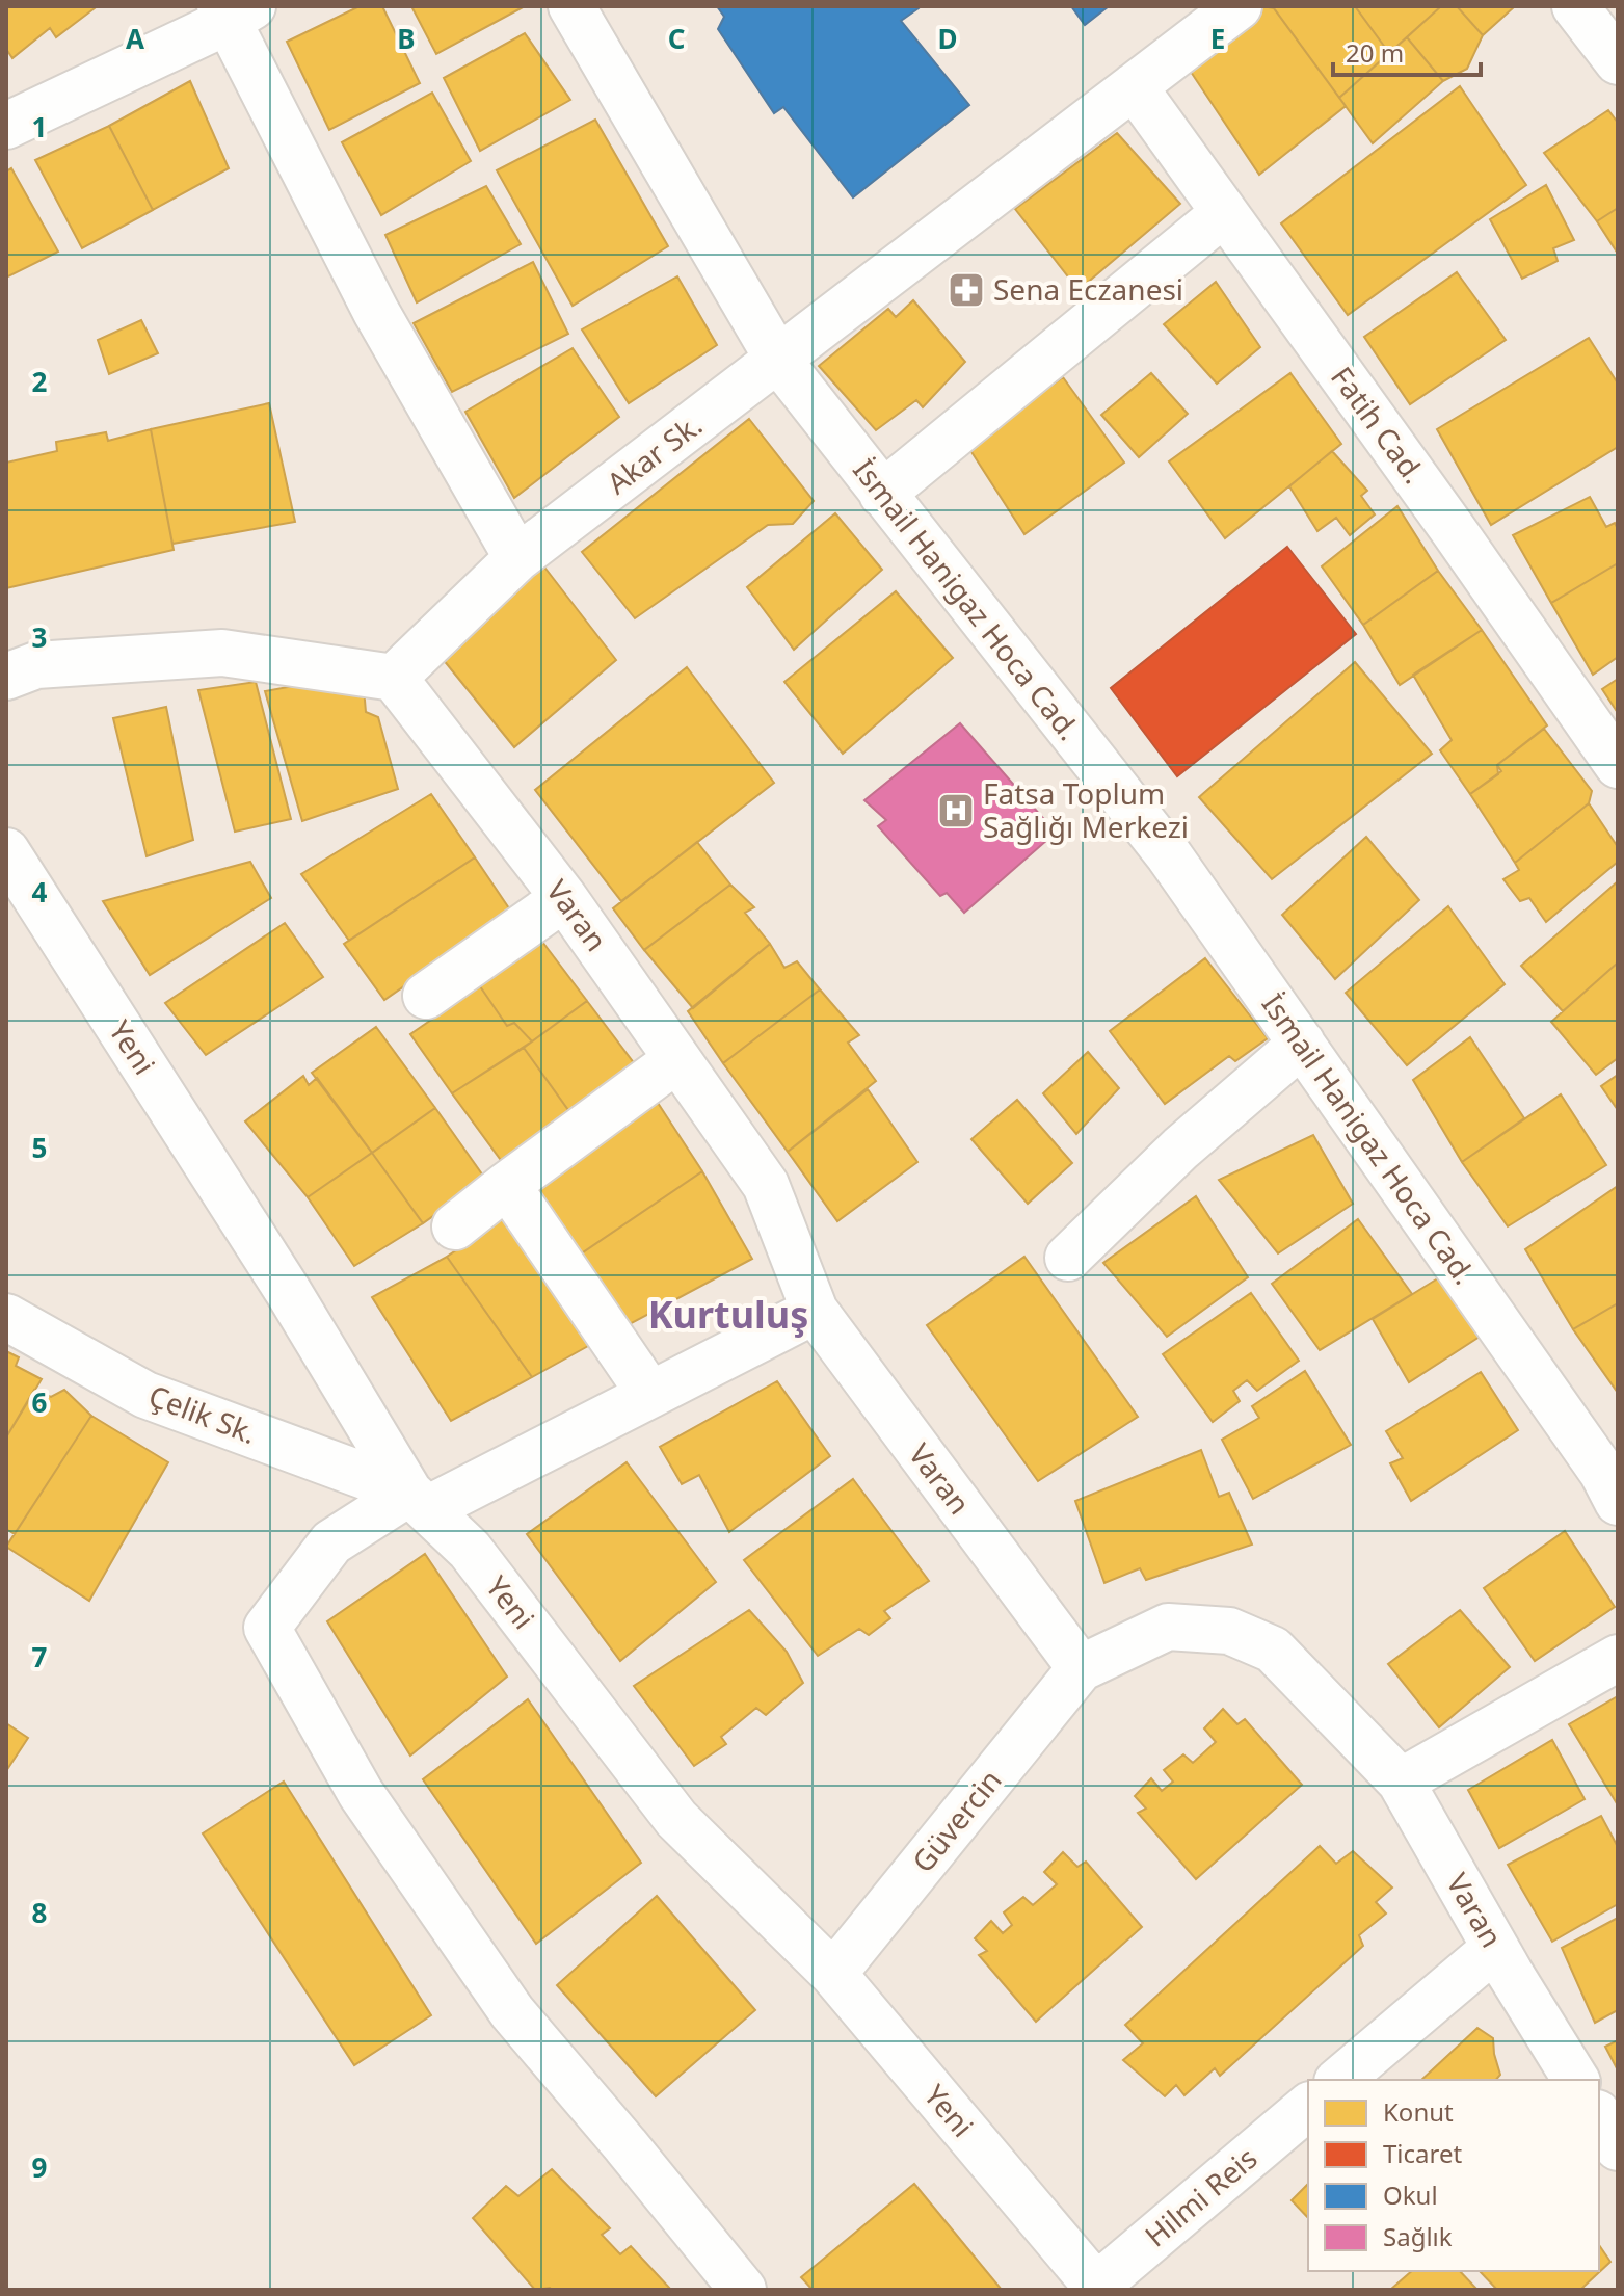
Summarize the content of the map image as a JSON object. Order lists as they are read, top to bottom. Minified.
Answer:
{"streets":{"street":["Fatih Cad.","Akar Sk.","İsmail Hanigaz Hoca Cad.","Varan","Yeni","Çelik Sk.","Güvercin","Hilmi Reis"]},"crossings":[["Fatih Cad.","Akar Sk."],["Akar Sk.","İsmail Hanigaz Hoca Cad."],["Akar Sk.","Varan"],["Varan","Güvercin"],["Yeni","Çelik Sk."],["Yeni","Güvercin"],["Yeni","Hilmi Reis"]],"districts":["Kurtuluş"],"places":{"pharmacy":["Sena Eczanesi"],"hospital":["Fatsa Toplum Sağlığı Merkezi"]},"legend":["Konut","Ticaret","Okul","Sağlık"],"scale_bar":"20 m","grid":{"columns":["A","B","C","D","E"],"rows":["1","2","3","4","5","6","7","8","9"]}}
